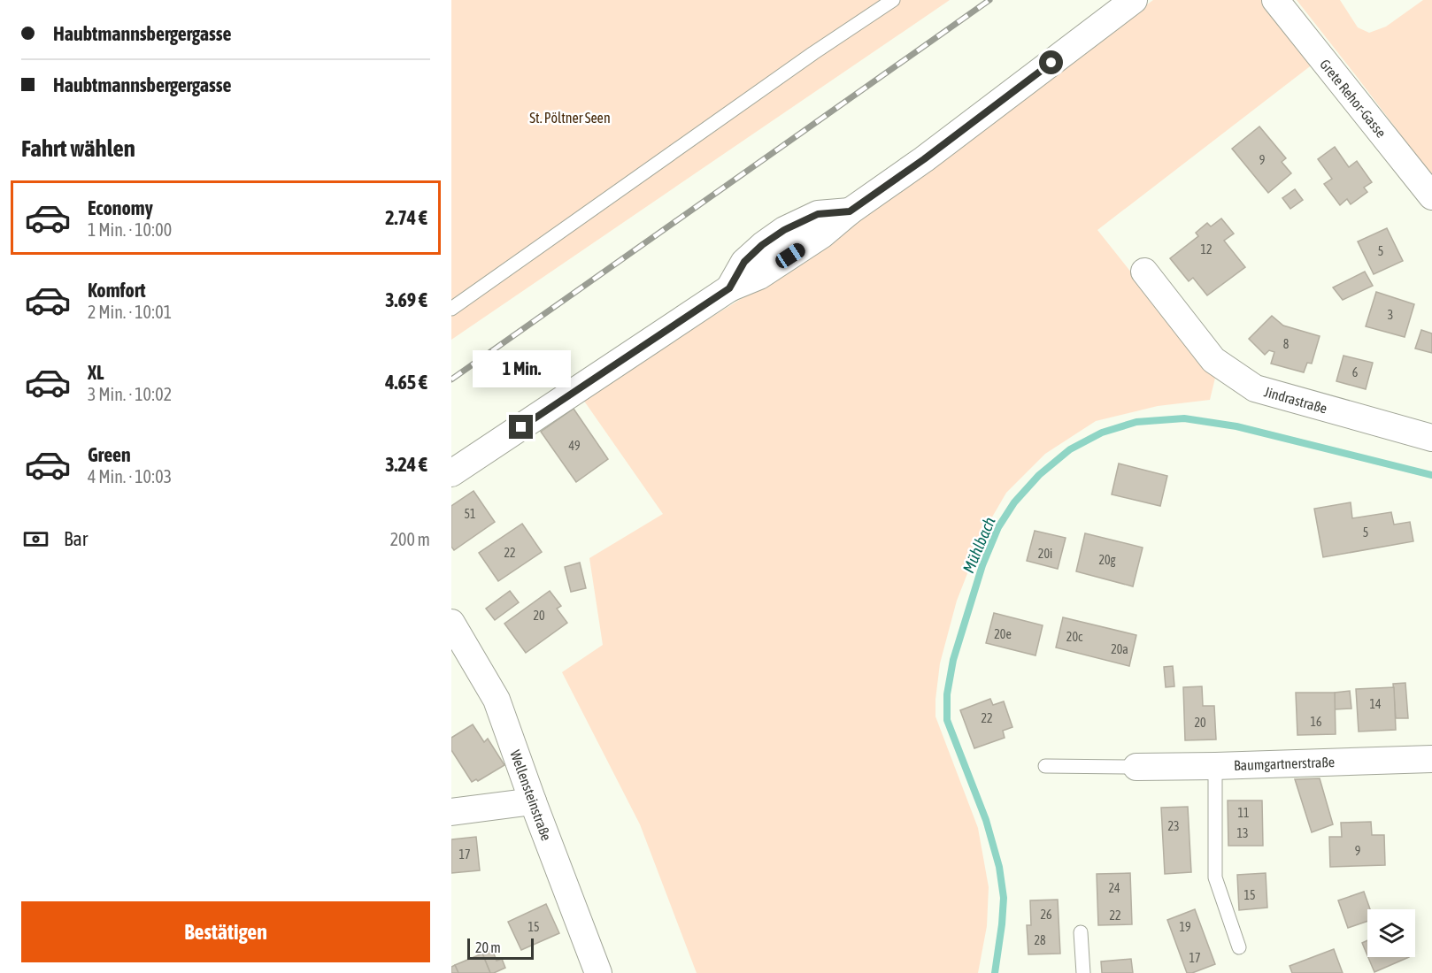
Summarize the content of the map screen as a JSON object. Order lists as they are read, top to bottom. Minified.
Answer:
{"streets":{"street":["Grete Rehor-Gasse","Jindrastraße","Baumgartnerstraße","Wellensteinstraße"]},"water":["Mühlbach"],"parks":["St. Pöltner Seen"],"house_numbers":["9","12","5","3","8","6","49","51","5","22","20i","20g","20","20e","20c","20a","14","22","16","20","11","23","13","9","17","24","15","26","22","15","19","28","17"],"scale_bar":"20 m","page":{"banner":["Haubtmannsbergergasse","Haubtmannsbergergasse"],"heading":"Fahrt wählen","list":[{"name":"Economy","note":"1 Min. · 10:00","value":"2.74 €"},{"name":"Komfort","note":"2 Min. · 10:01","value":"3.69 €"},{"name":"XL","note":"3 Min. · 10:02","value":"4.65 €"},{"name":"Green","note":"4 Min. · 10:03","value":"3.24 €"}],"bubble":"1 Min.","pay":["Bar","200 m"],"buttons":"Bestätigen","scale":"20 m"}}
